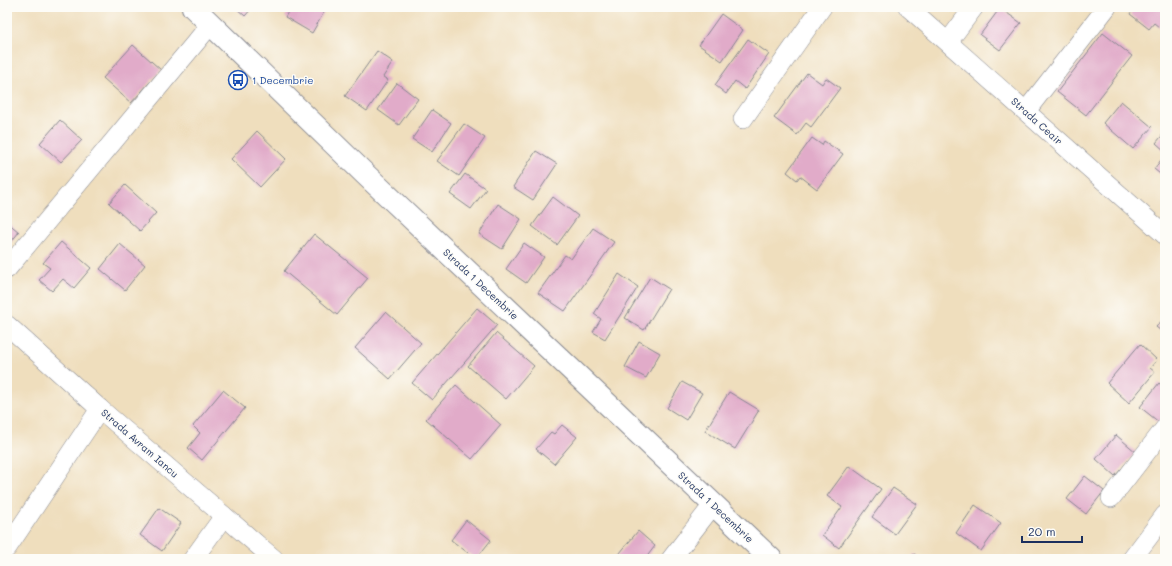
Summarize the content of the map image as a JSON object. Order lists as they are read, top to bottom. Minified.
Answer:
{"streets":{"main road":["Strada 1 Decembrie"],"street":["Strada Ceair","Strada Avram Iancu"]},"places":{"bus stop":["1 Decembrie"]},"scale_bar":"20 m"}
